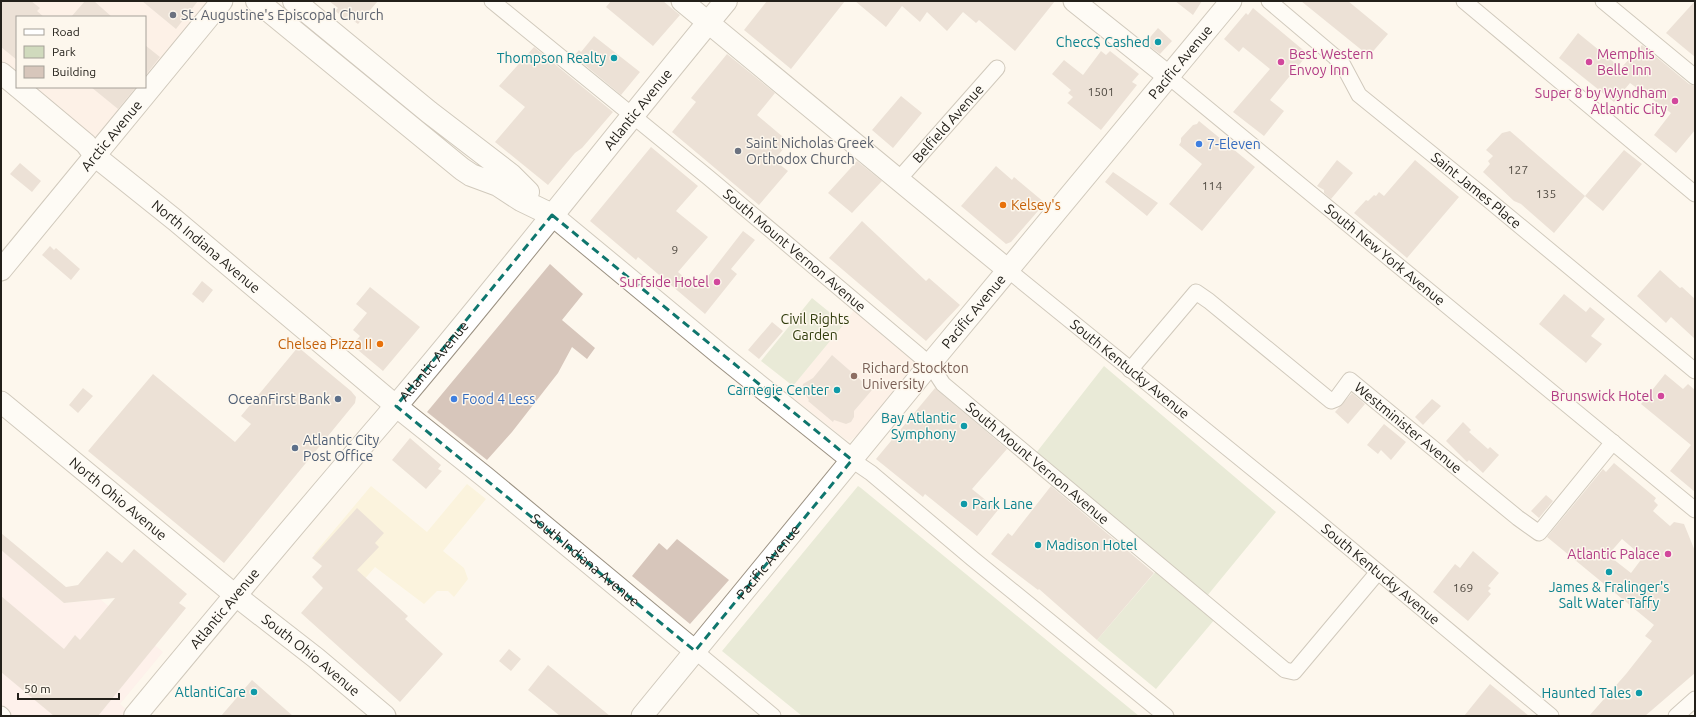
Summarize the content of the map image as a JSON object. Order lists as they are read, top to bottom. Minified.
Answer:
{"streets":{"main road":["Atlantic Avenue"],"street":["Pacific Avenue","Belfield Avenue","Arctic Avenue","Saint James Place","North Indiana Avenue","South Mount Vernon Avenue","South New York Avenue","South Kentucky Avenue","Westminister Avenue","North Ohio Avenue","South Indiana Avenue","South Ohio Avenue"]},"crossings":[["Pacific Avenue","South Mount Vernon Avenue"],["Pacific Avenue","South New York Avenue"],["Pacific Avenue","South Kentucky Avenue"],["Pacific Avenue","South Indiana Avenue"],["Atlantic Avenue","North Indiana Avenue"],["Atlantic Avenue","South Mount Vernon Avenue"],["Atlantic Avenue","South Kentucky Avenue"],["Atlantic Avenue","North Ohio Avenue"],["Atlantic Avenue","South Indiana Avenue"],["Atlantic Avenue","South Ohio Avenue"],["Belfield Avenue","South Kentucky Avenue"],["Arctic Avenue","North Indiana Avenue"],["North Indiana Avenue","South Indiana Avenue"],["South Mount Vernon Avenue","South Kentucky Avenue"],["South New York Avenue","Westminister Avenue"],["South Kentucky Avenue","Westminister Avenue"],["North Ohio Avenue","South Ohio Avenue"]],"parks":["Civil Rights Garden"],"places":["St. Augustine's Episcopal Church","Checc$ Cashed","Thompson Realty","Best Western Envoy Inn","Memphis Belle Inn","Super 8 by Wyndham Atlantic City","7-Eleven","Saint Nicholas Greek Orthodox Church","Kelsey's","Surfside Hotel","Chelsea Pizza II","Richard Stockton University","Carnegie Center","Brunswick Hotel","OceanFirst Bank","Food 4 Less","Bay Atlantic Symphony","Atlantic City Post Office","Park Lane","Madison Hotel","Atlantic Palace","James & Fralinger's Salt Water Taffy","AtlantiCare","Haunted Tales"],"house_numbers":["1501","127","114","135","9","169"],"legend":["Road","Park","Building"],"scale_bar":"50 m"}
